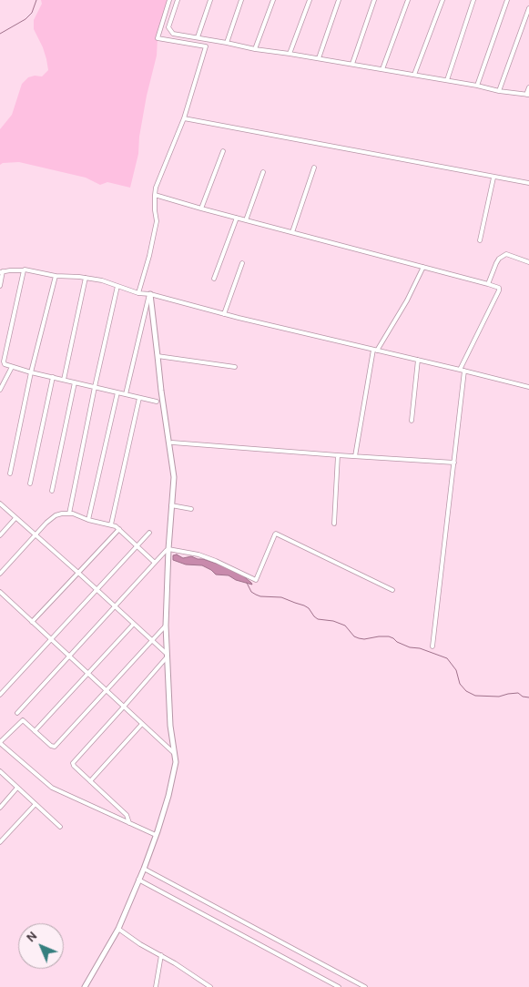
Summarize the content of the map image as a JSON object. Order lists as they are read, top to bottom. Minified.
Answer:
{"north":"top left"}
